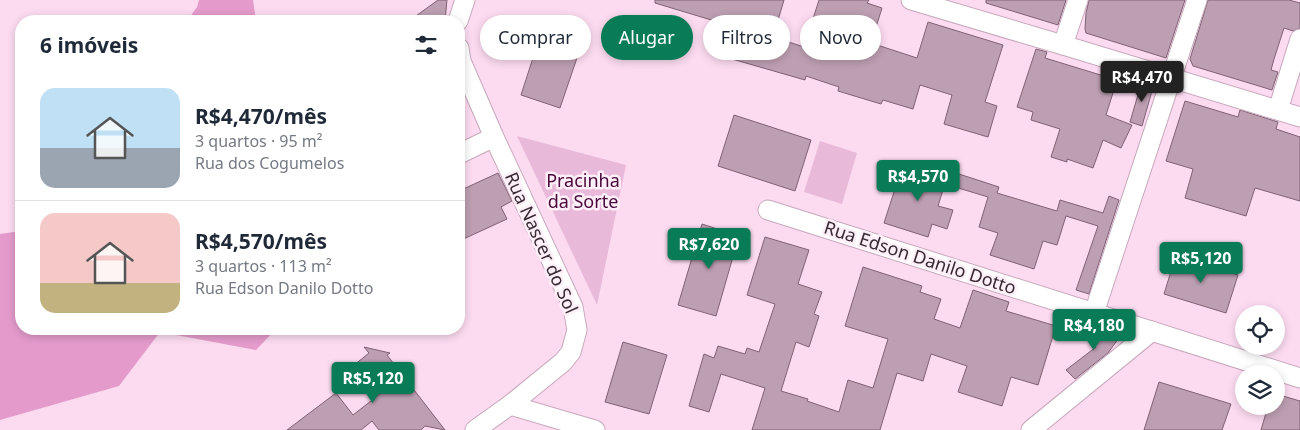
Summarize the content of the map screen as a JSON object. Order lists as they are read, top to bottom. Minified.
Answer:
{"streets":{"street":["Rua Nascer do Sol","Rua Edson Danilo Dotto"]},"parks":["Pracinha da Sorte"],"page":{"chip":["Comprar","Alugar","Filtros","Novo"],"heading":"6 imóveis","price":["R$4,470","R$4,570","R$7,620","R$5,120","R$4,180","R$5,120"],"list":[{"name":"R$4,470/mês","note":"3 quartos · 95 m² · Rua dos Cogumelos"},{"name":"R$4,570/mês","note":"3 quartos · 113 m² · Rua Edson Danilo Dotto"}]}}
